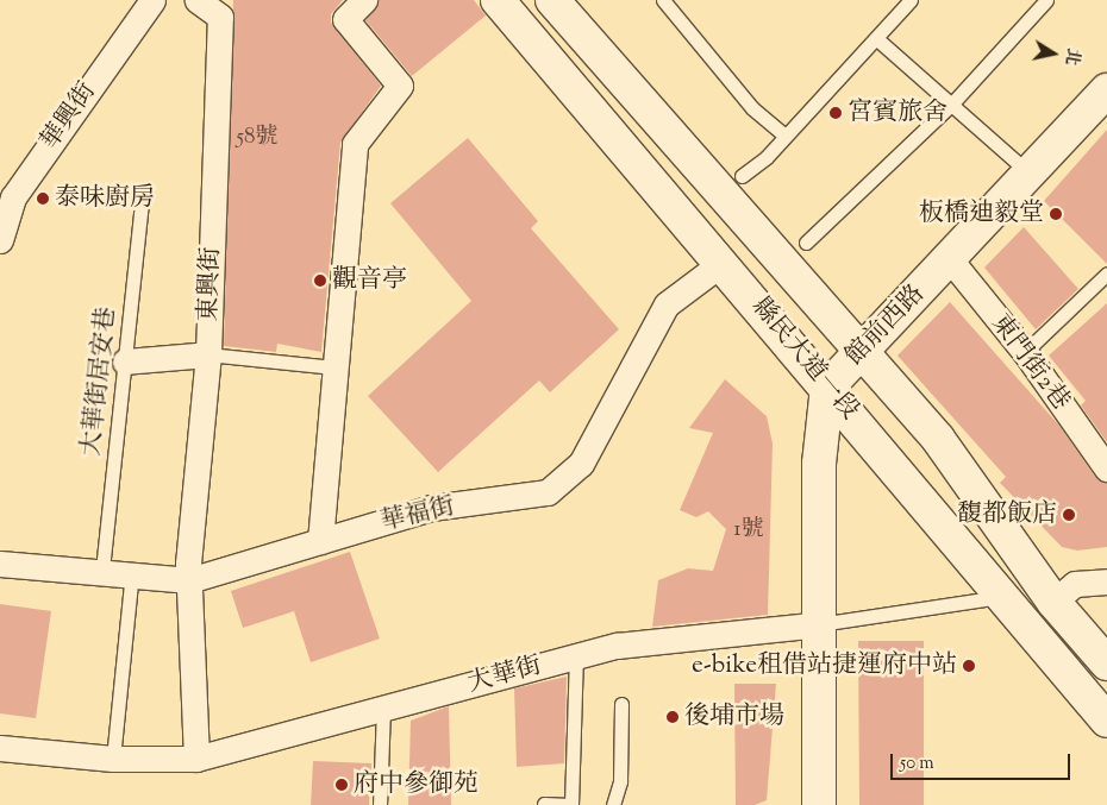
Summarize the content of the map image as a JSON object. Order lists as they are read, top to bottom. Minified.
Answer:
{"streets":{"main road":["館前西路","縣民大道一段"],"street":["華興街","東興街","東門街2巷","華福街","大華街"],"lane":["大華街居安巷"]},"crossings":[["東興街","華福街"],["館前西路","縣民大道一段"],["館前西路","東門街2巷"],["館前西路","大華街"],["縣民大道一段","華福街"],["大華街居安巷","華福街"]],"places":["宮賓旅舍","泰味廚房","板橋迪毅堂","觀音亭","馥都飯店","e-bike租借站捷運府中站","後埔市場","府中參御苑"],"house_numbers":["58號","1號"],"scale_bar":"50 m","north":"right"}
